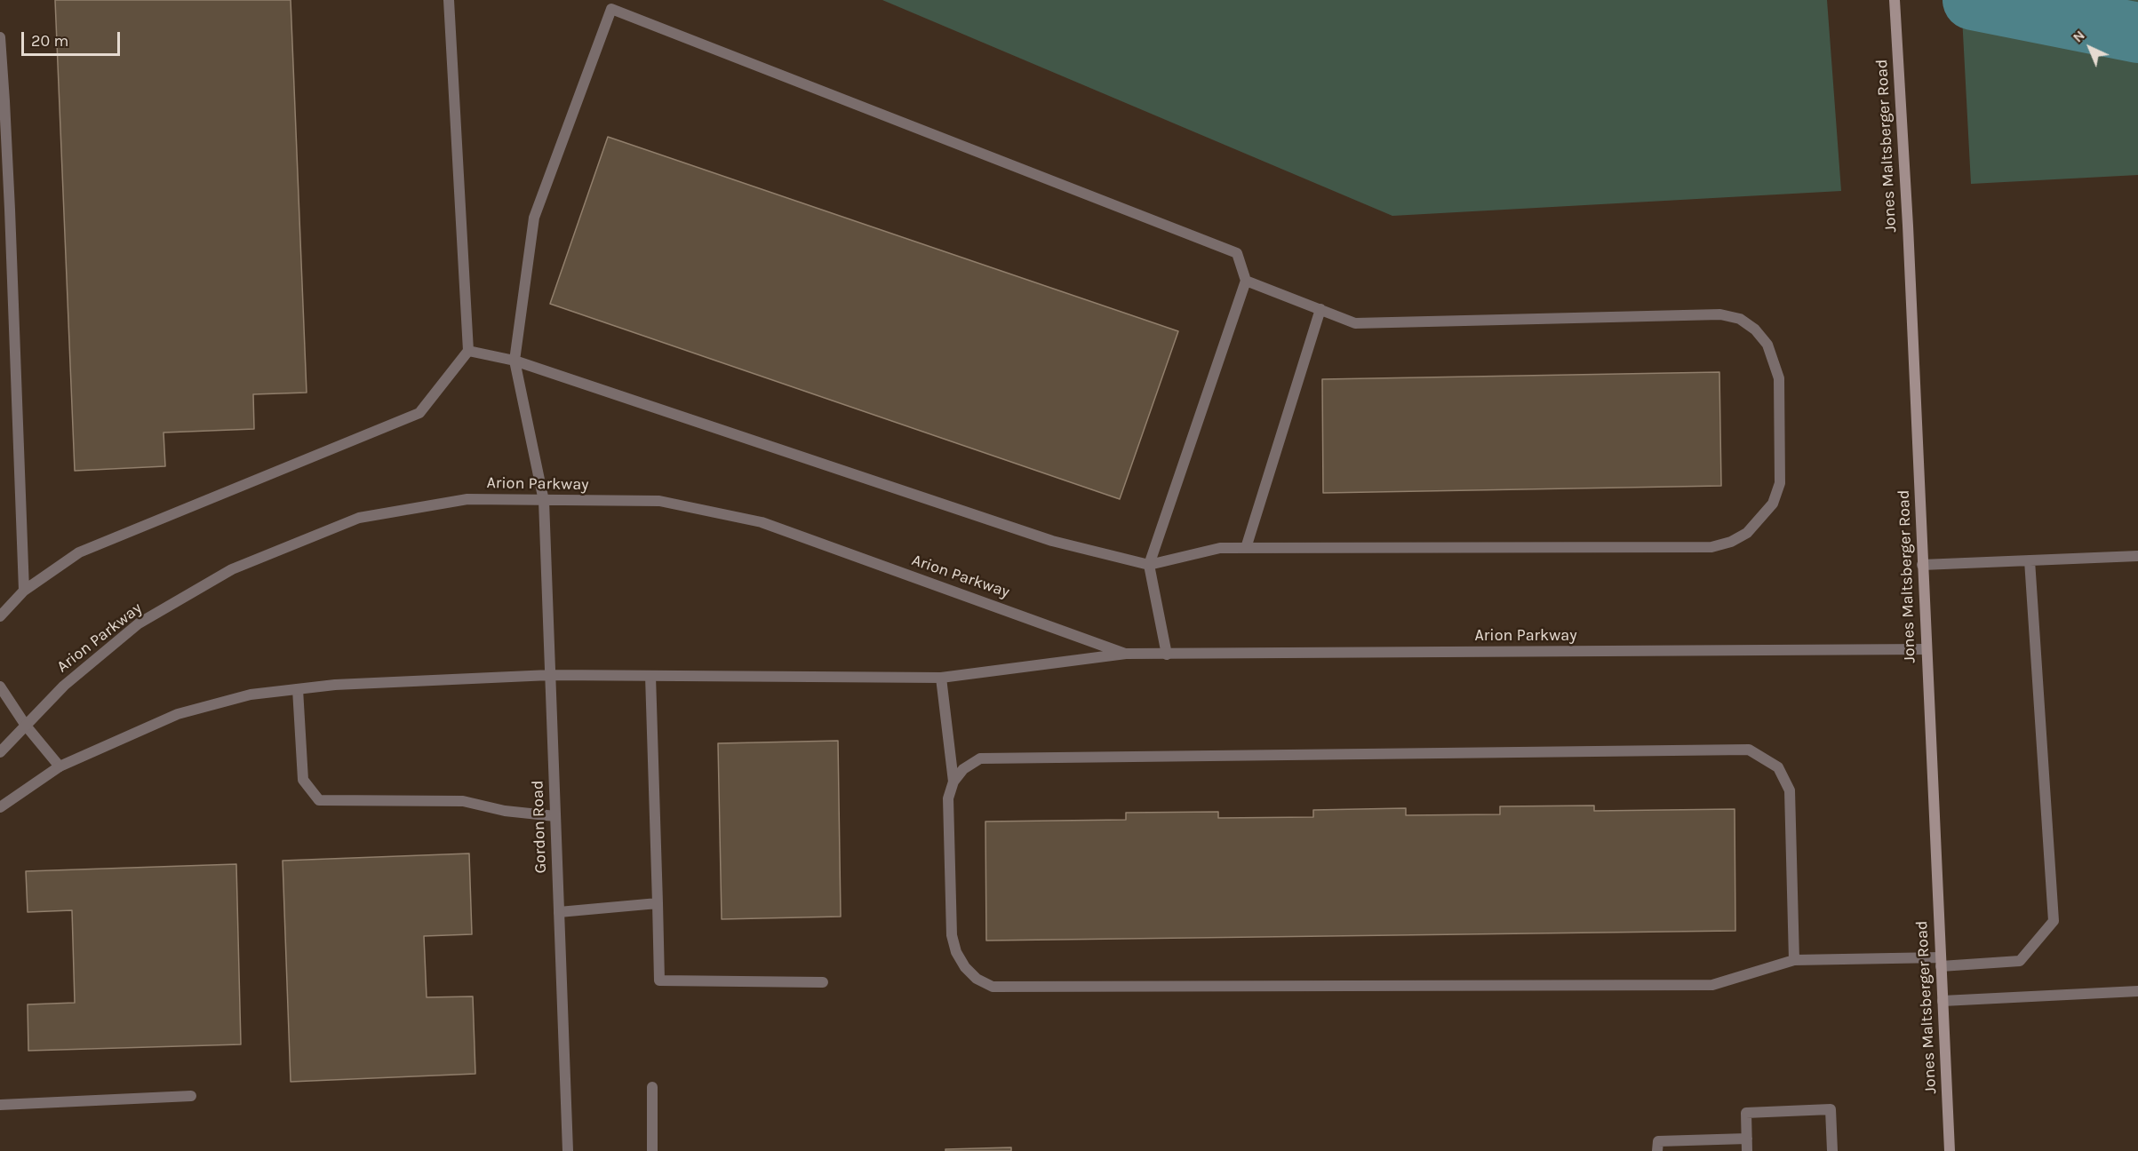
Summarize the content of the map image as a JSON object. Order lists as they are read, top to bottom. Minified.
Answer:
{"streets":{"main road":["Jones Maltsberger Road"],"street":["Arion Parkway","Gordon Road"]},"crossings":[["Jones Maltsberger Road","Arion Parkway"],["Arion Parkway","Gordon Road"]],"scale_bar":"20 m","north":"top left"}
